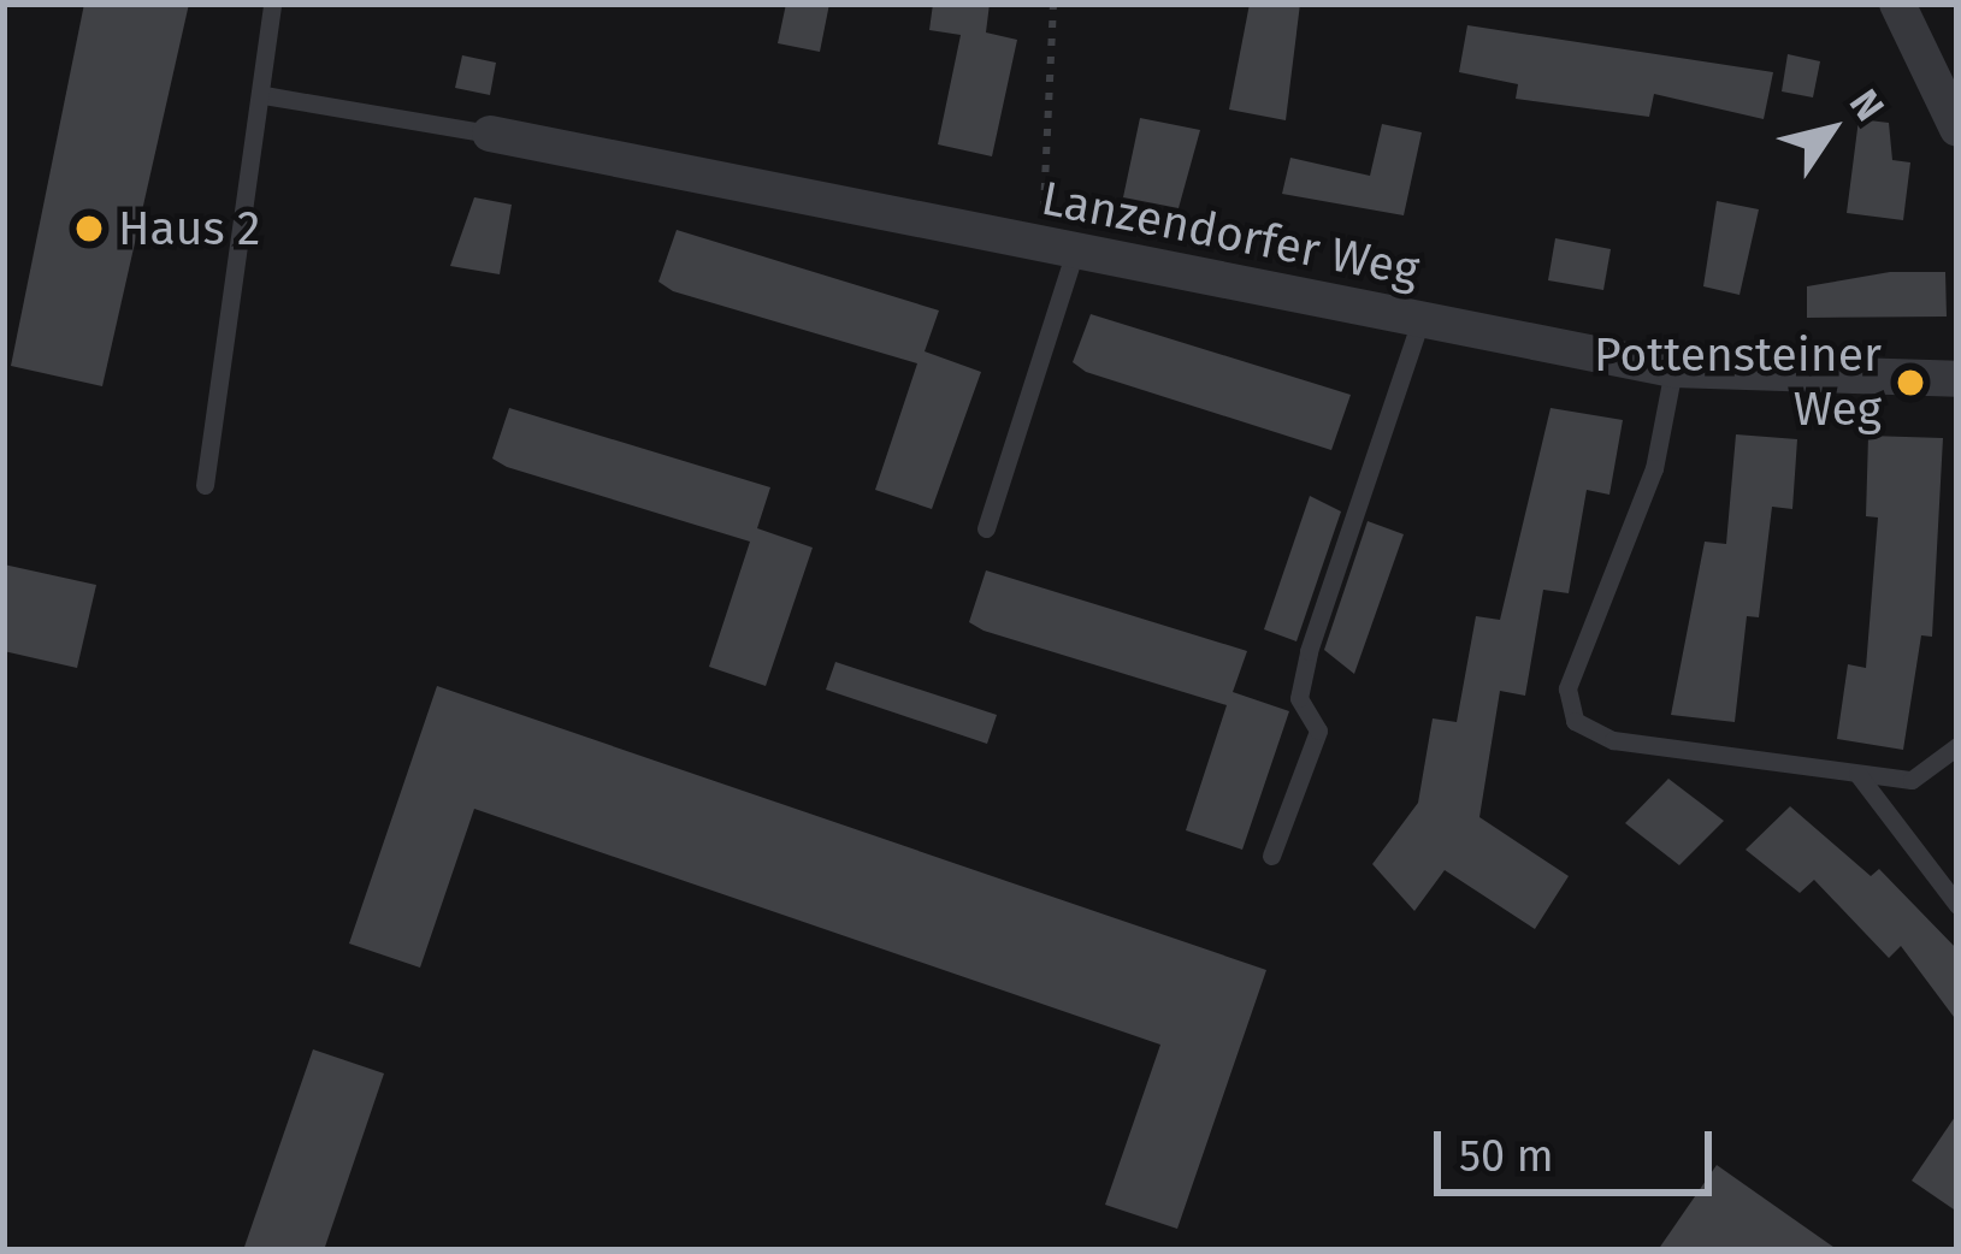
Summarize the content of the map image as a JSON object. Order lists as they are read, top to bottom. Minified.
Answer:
{"streets":{"street":["Lanzendorfer Weg"]},"places":["Haus 2","Pottensteiner Weg"],"scale_bar":"50 m","north":"top right"}
